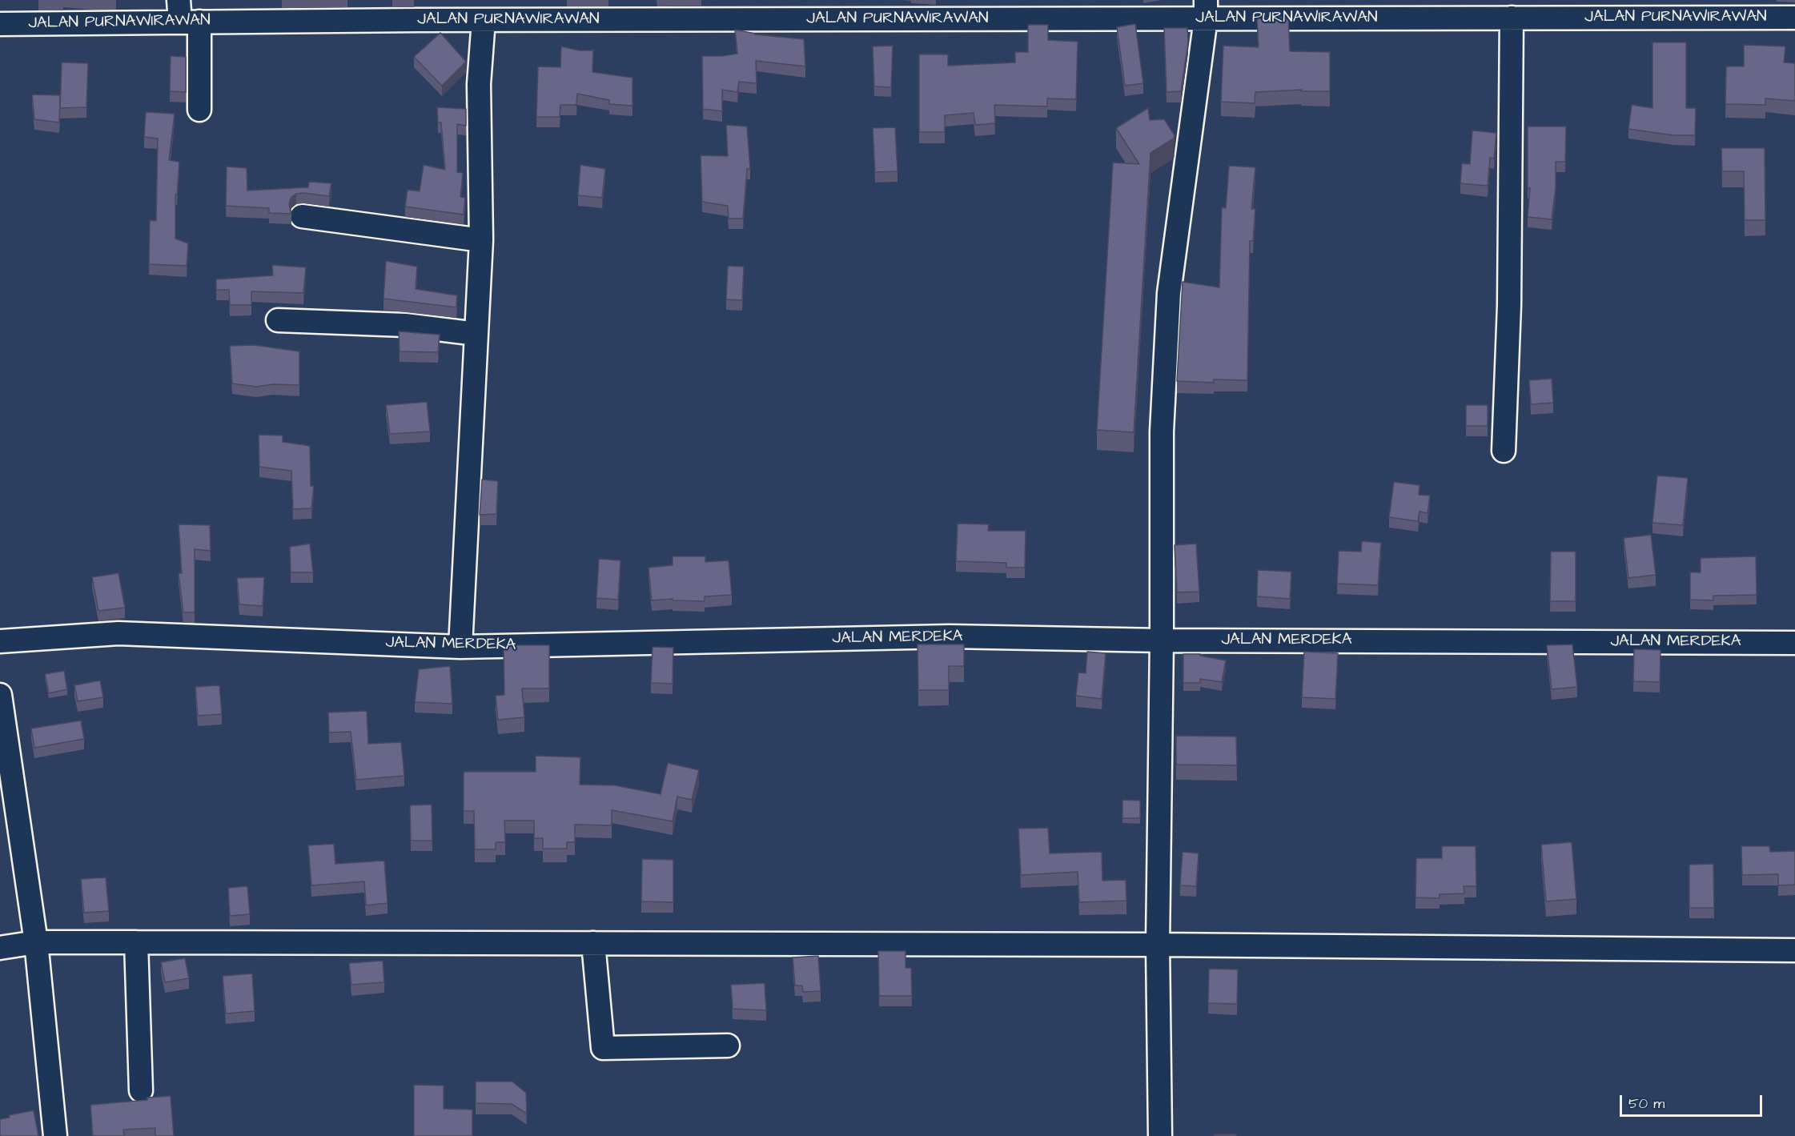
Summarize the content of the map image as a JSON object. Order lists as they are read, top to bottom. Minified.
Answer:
{"streets":{"street":["JALAN PURNAWIRAWAN","JALAN MERDEKA"]},"scale_bar":"50 m"}
